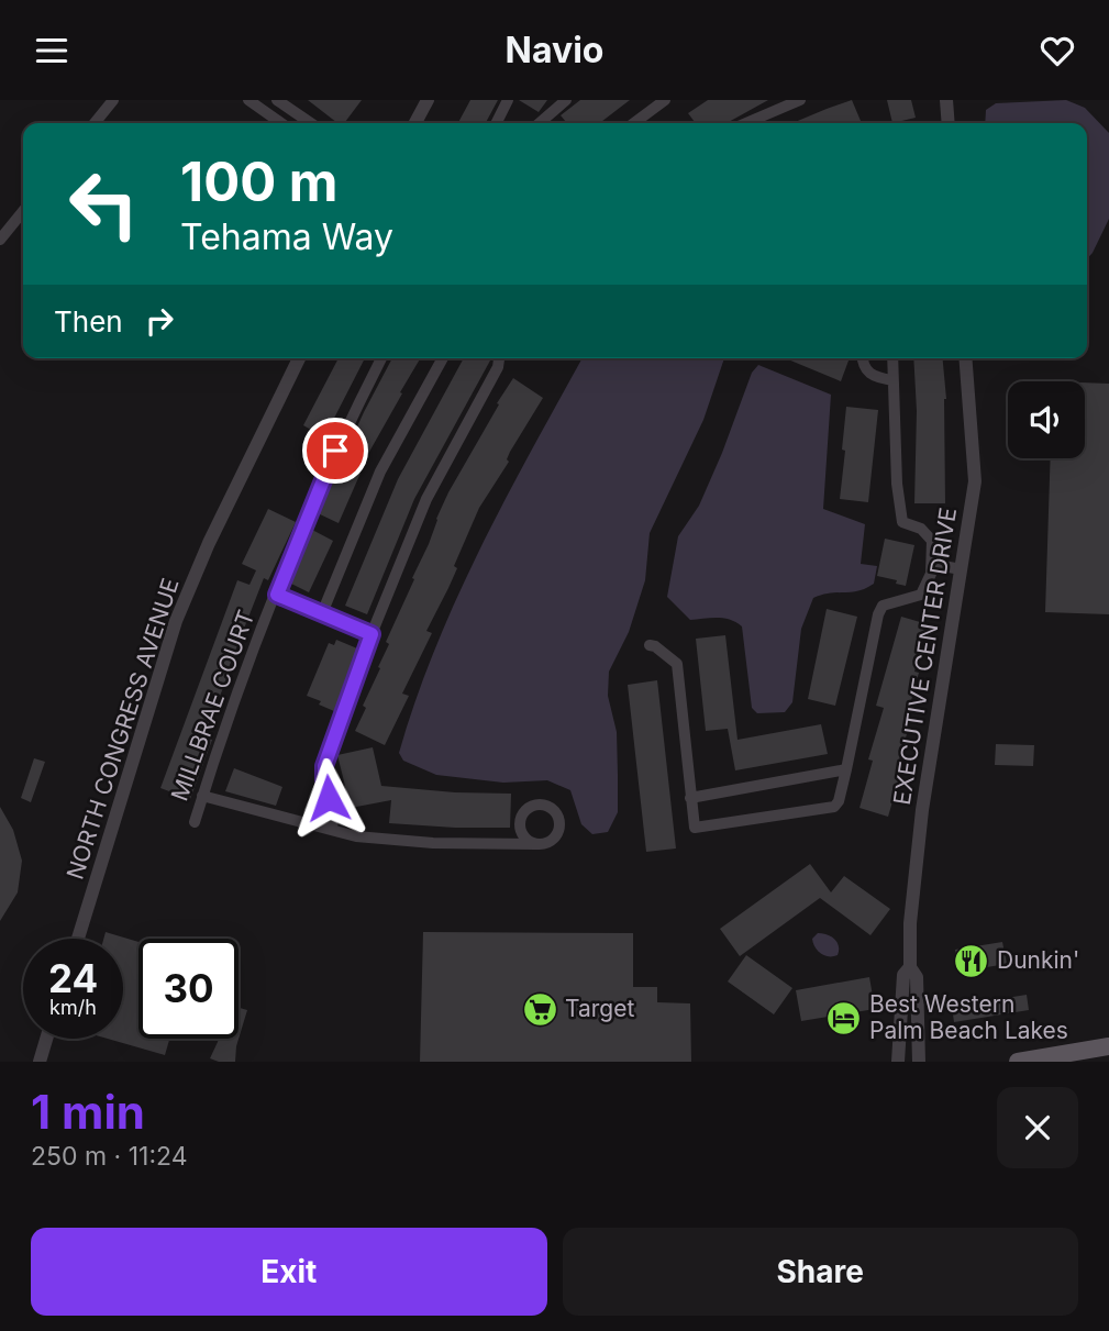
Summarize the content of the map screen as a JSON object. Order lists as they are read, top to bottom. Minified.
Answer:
{"streets":{"street":["EXECUTIVE CENTER DRIVE","MILLBRAE COURT","NORTH CONGRESS AVENUE"]},"places":{"restaurant":["Dunkin'"],"supermarket":["Target"],"hotel":["Best Western Palm Beach Lakes"]},"page":{"header":"Navio","turn":["100 m","Tehama Way"],"then":"Then","speed":"24 km/h","limit":"30","heading":["1 min","250 m · 11:24"],"buttons":["Exit","Share"]}}
